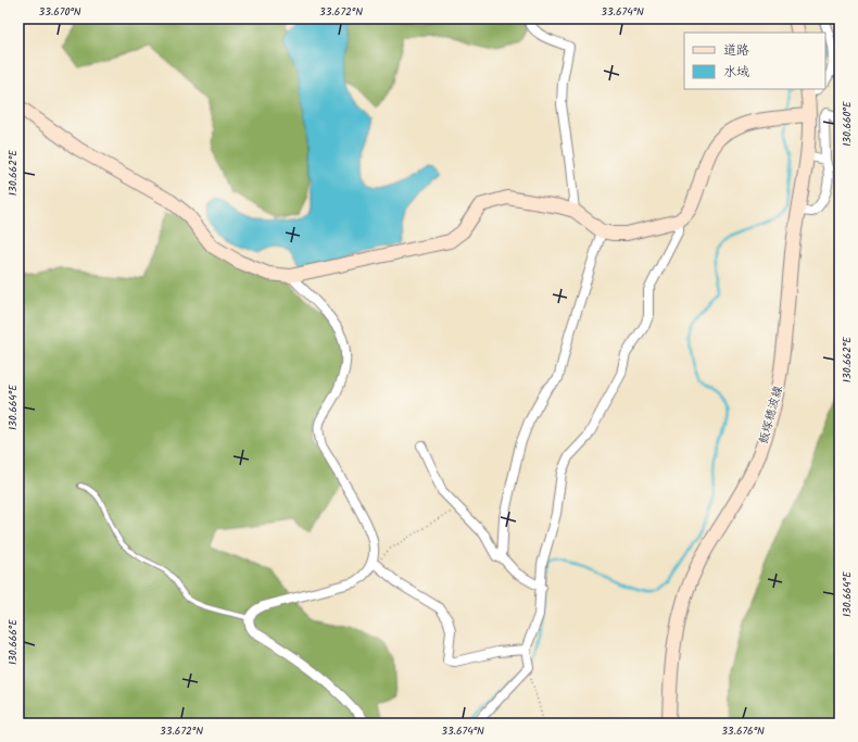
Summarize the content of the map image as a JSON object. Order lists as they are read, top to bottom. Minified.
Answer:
{"streets":{"street":["飯塚穂波線"]},"legend":["道路","水域"],"coordinates":["33.670°N","33.672°N","33.674°N","130.660°E","130.662°E","130.664°E","130.666°E","33.676°N"]}
